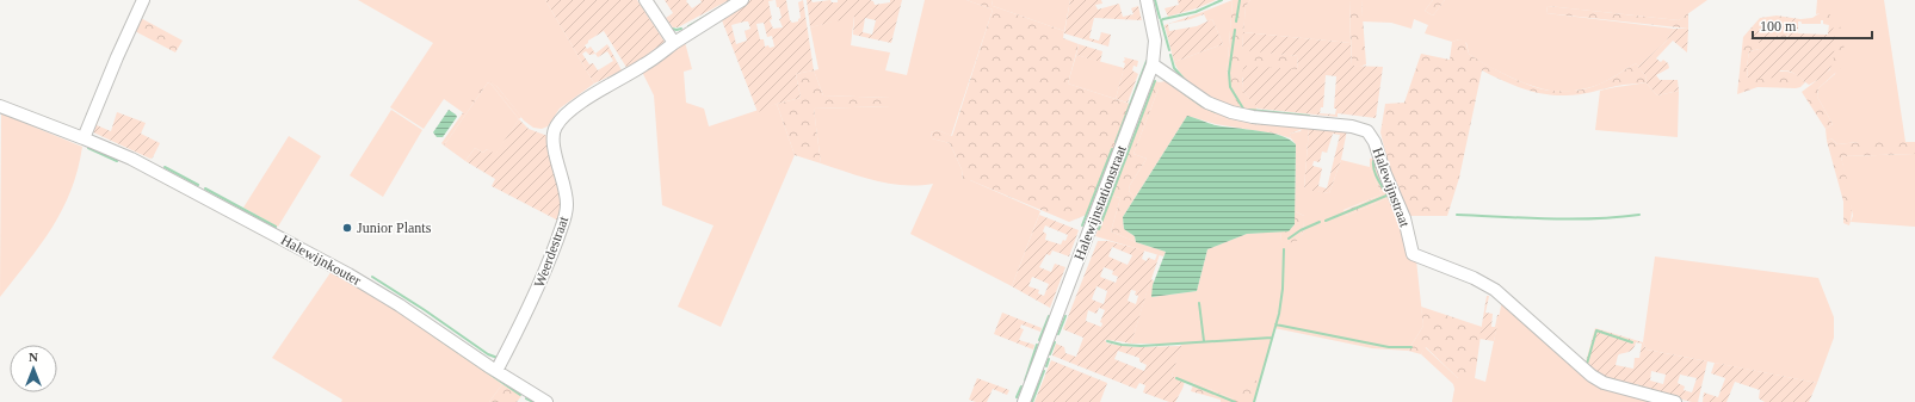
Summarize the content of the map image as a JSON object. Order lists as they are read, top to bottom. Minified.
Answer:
{"streets":{"street":["Halewijnstraat","Halewijnstationstraat","Weerdestraat","Halewijnkouter"]},"crossings":[["Halewijnstraat","Halewijnstationstraat"],["Weerdestraat","Halewijnkouter"]],"places":["Junior Plants"],"scale_bar":"100 m","north":"top"}
